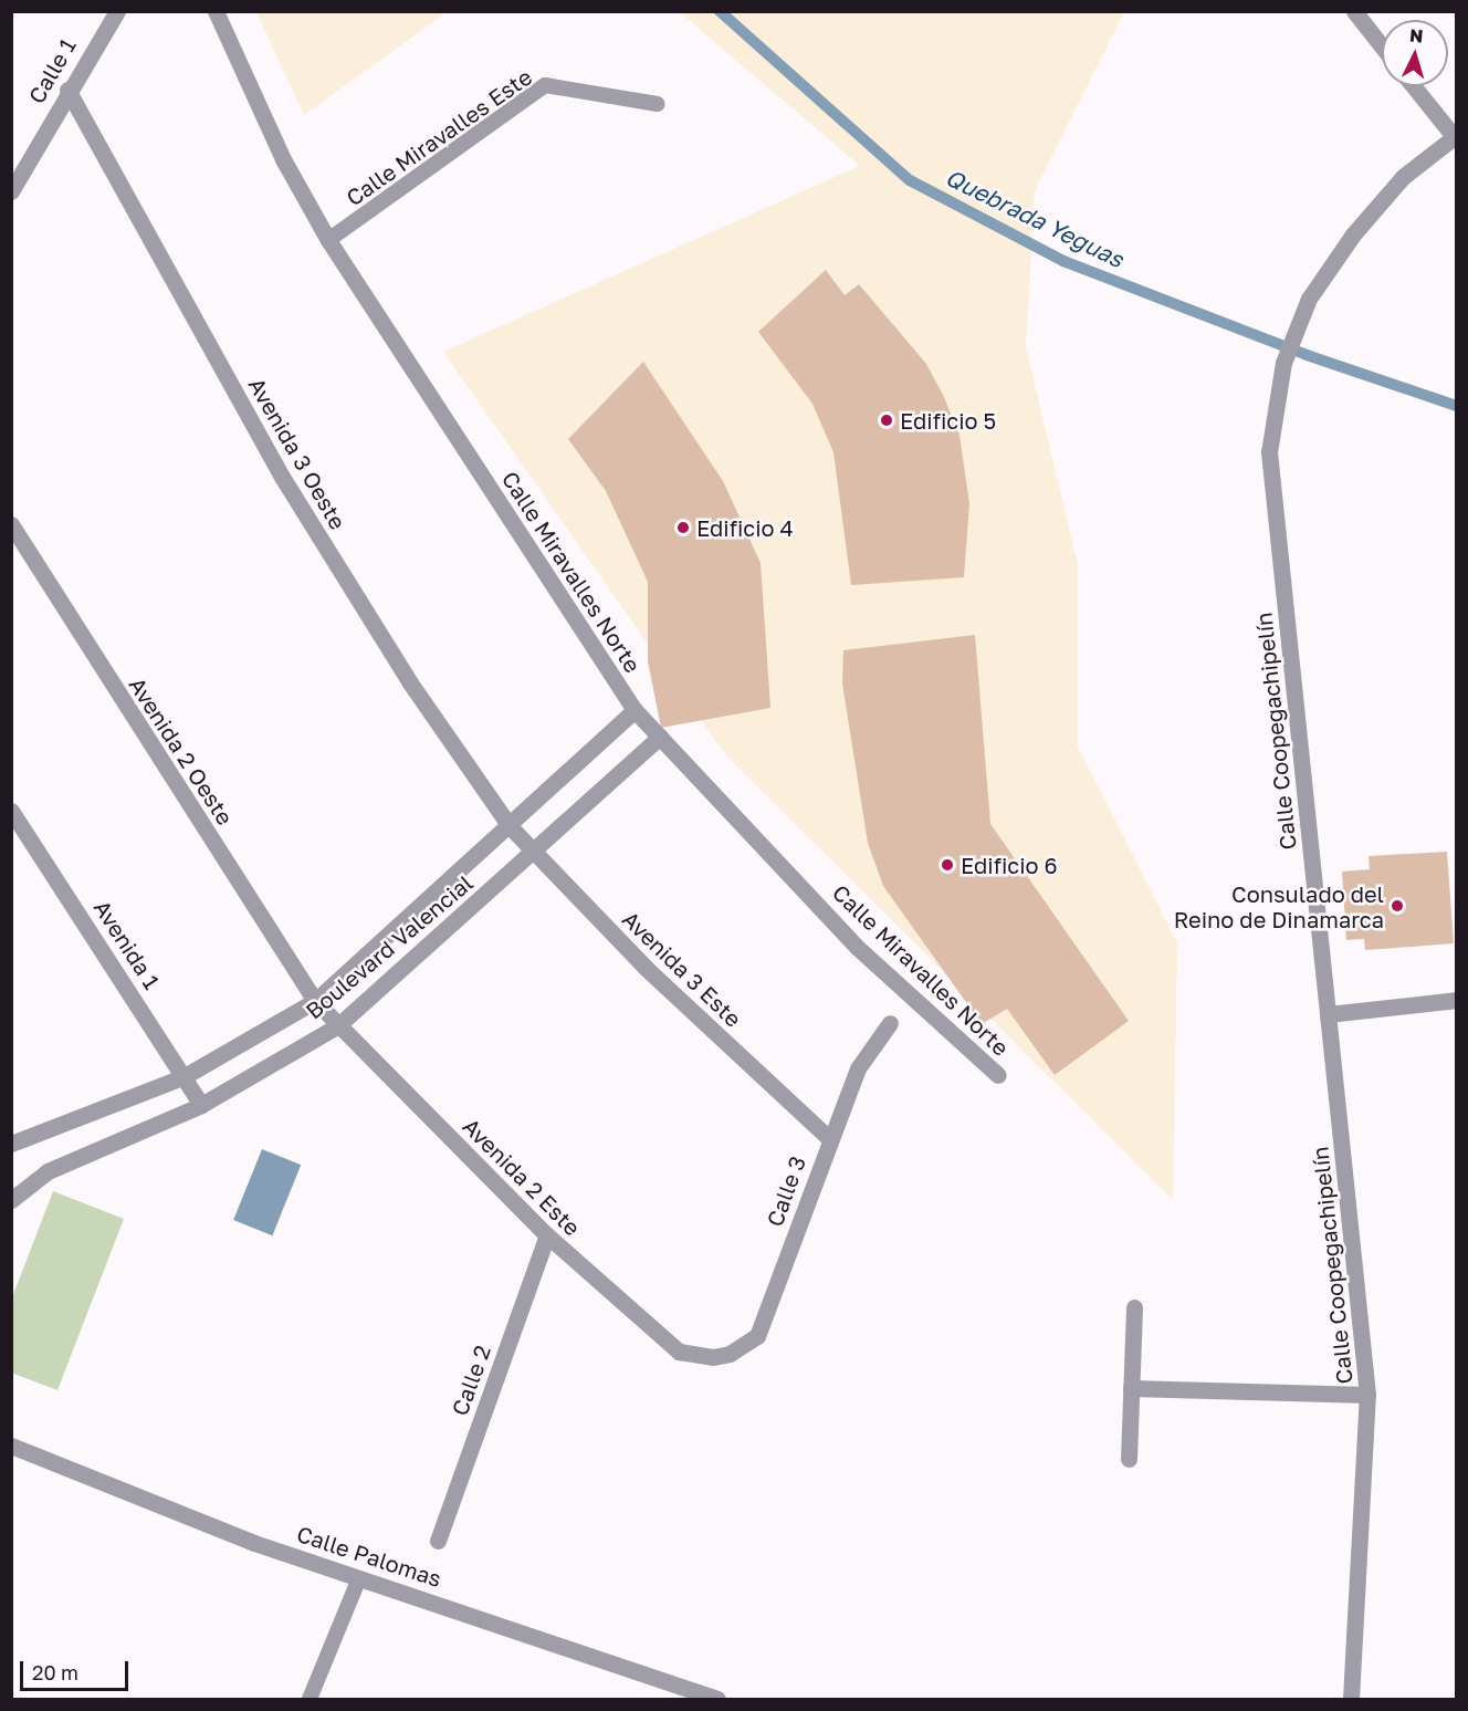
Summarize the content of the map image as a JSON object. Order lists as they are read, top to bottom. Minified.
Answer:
{"streets":{"street":["Calle 1","Avenida 3 Oeste","Calle Miravalles Norte","Calle Coopegachipelín","Avenida 2 Oeste","Avenida 1","Boulevard Valencial","Avenida 3 Este","Avenida 2 Este","Calle 3","Calle 2","Calle Palomas"],"lane":["Calle Miravalles Este"]},"crossings":[["Calle 1","Avenida 3 Oeste"],["Calle Miravalles Este","Calle Miravalles Norte"],["Avenida 3 Oeste","Boulevard Valencial"],["Avenida 3 Oeste","Avenida 3 Este"],["Calle Miravalles Norte","Boulevard Valencial"],["Avenida 2 Oeste","Boulevard Valencial"],["Avenida 2 Oeste","Avenida 2 Este"],["Avenida 1","Boulevard Valencial"],["Boulevard Valencial","Avenida 3 Este"],["Boulevard Valencial","Avenida 2 Este"],["Avenida 3 Este","Calle 3"],["Avenida 2 Este","Calle 3"],["Avenida 2 Este","Calle 2"]],"water":["Quebrada Yeguas"],"places":["Edificio 5","Edificio 4","Edificio 6","Consulado del Reino de Dinamarca"],"scale_bar":"20 m","north":"top"}
